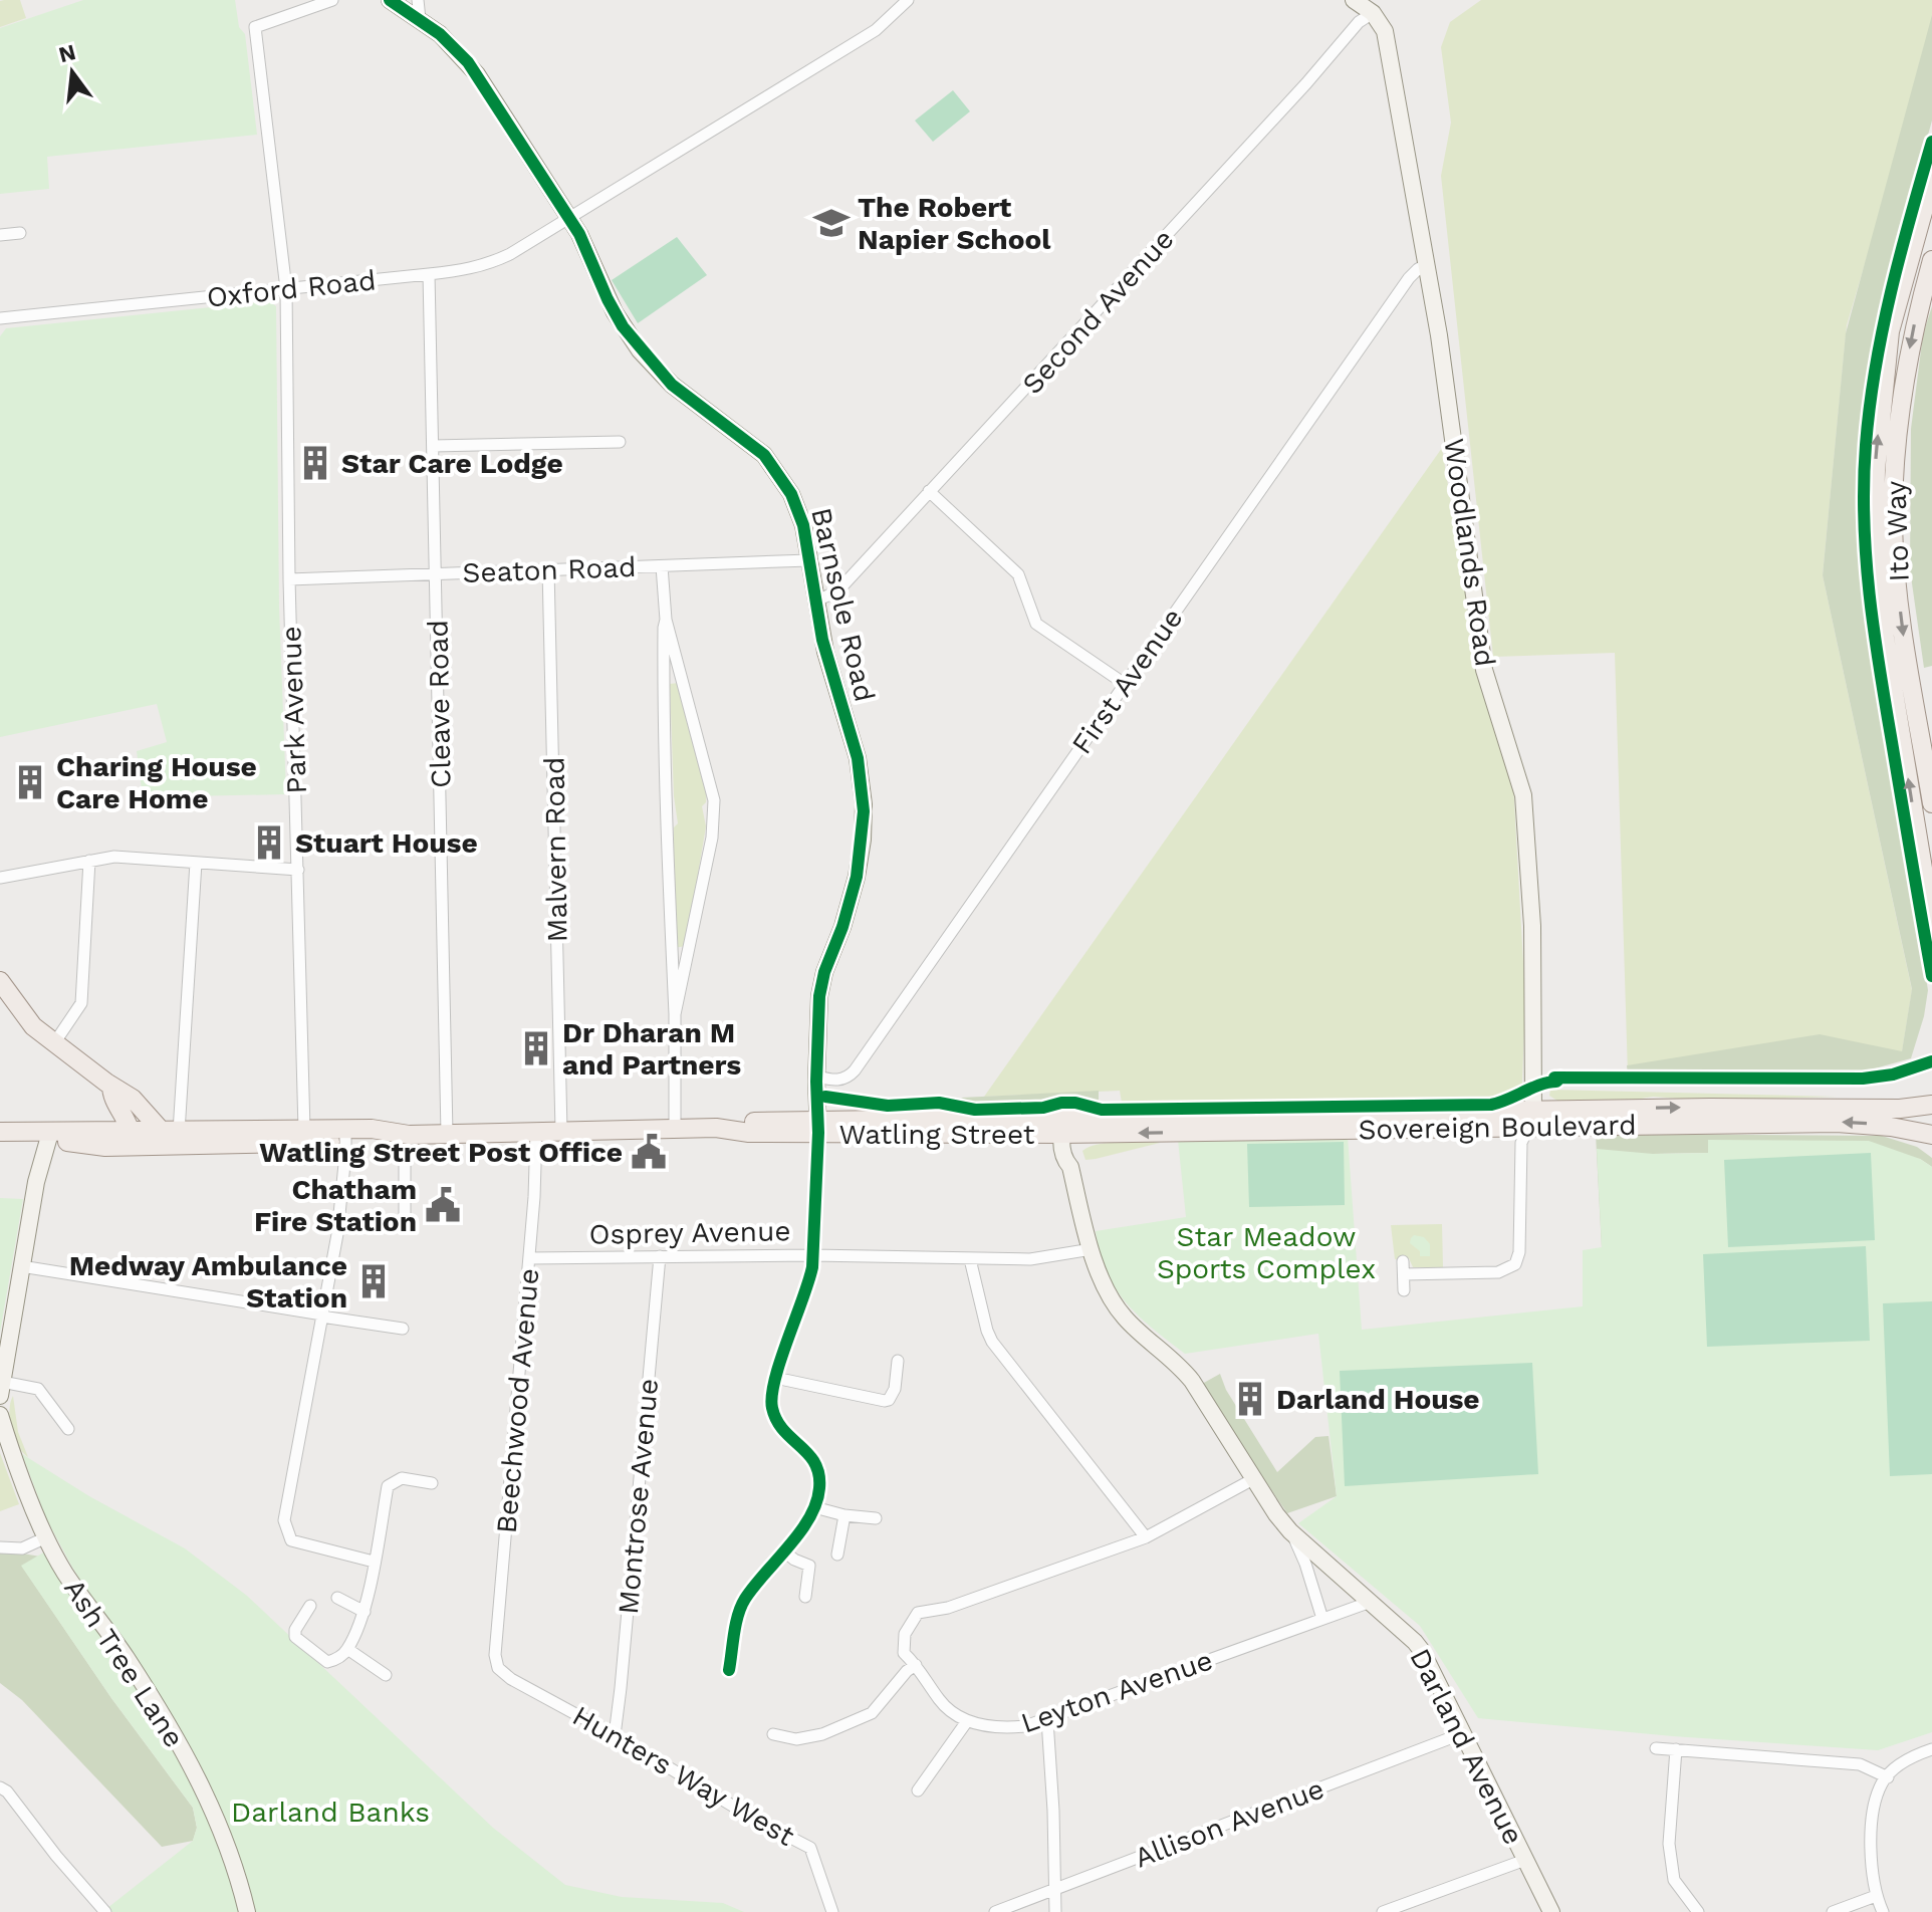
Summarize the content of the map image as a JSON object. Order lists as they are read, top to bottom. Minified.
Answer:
{"streets":{"main road":["Ito Way","Sovereign Boulevard","Watling Street"],"street":["Oxford Road","Second Avenue","Woodlands Road","Seaton Road","Barnsole Road","First Avenue","Cleave Road","Park Avenue","Malvern Road","Osprey Avenue","Beechwood Avenue","Montrose Avenue","Ash Tree Lane","Leyton Avenue","Darland Avenue","Hunters Way West","Allison Avenue"]},"crossings":[["Oxford Road","Barnsole Road"],["Oxford Road","Cleave Road"],["Oxford Road","Park Avenue"],["Second Avenue","Woodlands Road"],["Second Avenue","Barnsole Road"],["Woodlands Road","First Avenue"],["Woodlands Road","Sovereign Boulevard"],["Seaton Road","Barnsole Road"],["Seaton Road","Cleave Road"],["Seaton Road","Park Avenue"],["Seaton Road","Malvern Road"],["Barnsole Road","First Avenue"],["Barnsole Road","Watling Street"],["Cleave Road","Watling Street"],["Park Avenue","Watling Street"],["Malvern Road","Watling Street"],["Sovereign Boulevard","Watling Street"],["Sovereign Boulevard","Darland Avenue"],["Watling Street","Beechwood Avenue"],["Watling Street","Darland Avenue"],["Osprey Avenue","Beechwood Avenue"],["Osprey Avenue","Montrose Avenue"],["Osprey Avenue","Darland Avenue"],["Beechwood Avenue","Hunters Way West"],["Montrose Avenue","Hunters Way West"],["Leyton Avenue","Darland Avenue"],["Darland Avenue","Allison Avenue"]],"parks":["Star Meadow Sports Complex","Darland Banks"],"places":{"school or university":["The Robert Napier School"],"building":["Star Care Lodge","Charing House Care Home","Stuart House","Dr Dharan M and Partners","Medway Ambulance Station","Darland House"],"public building":["Watling Street Post Office","Chatham Fire Station"]},"north":"top"}
